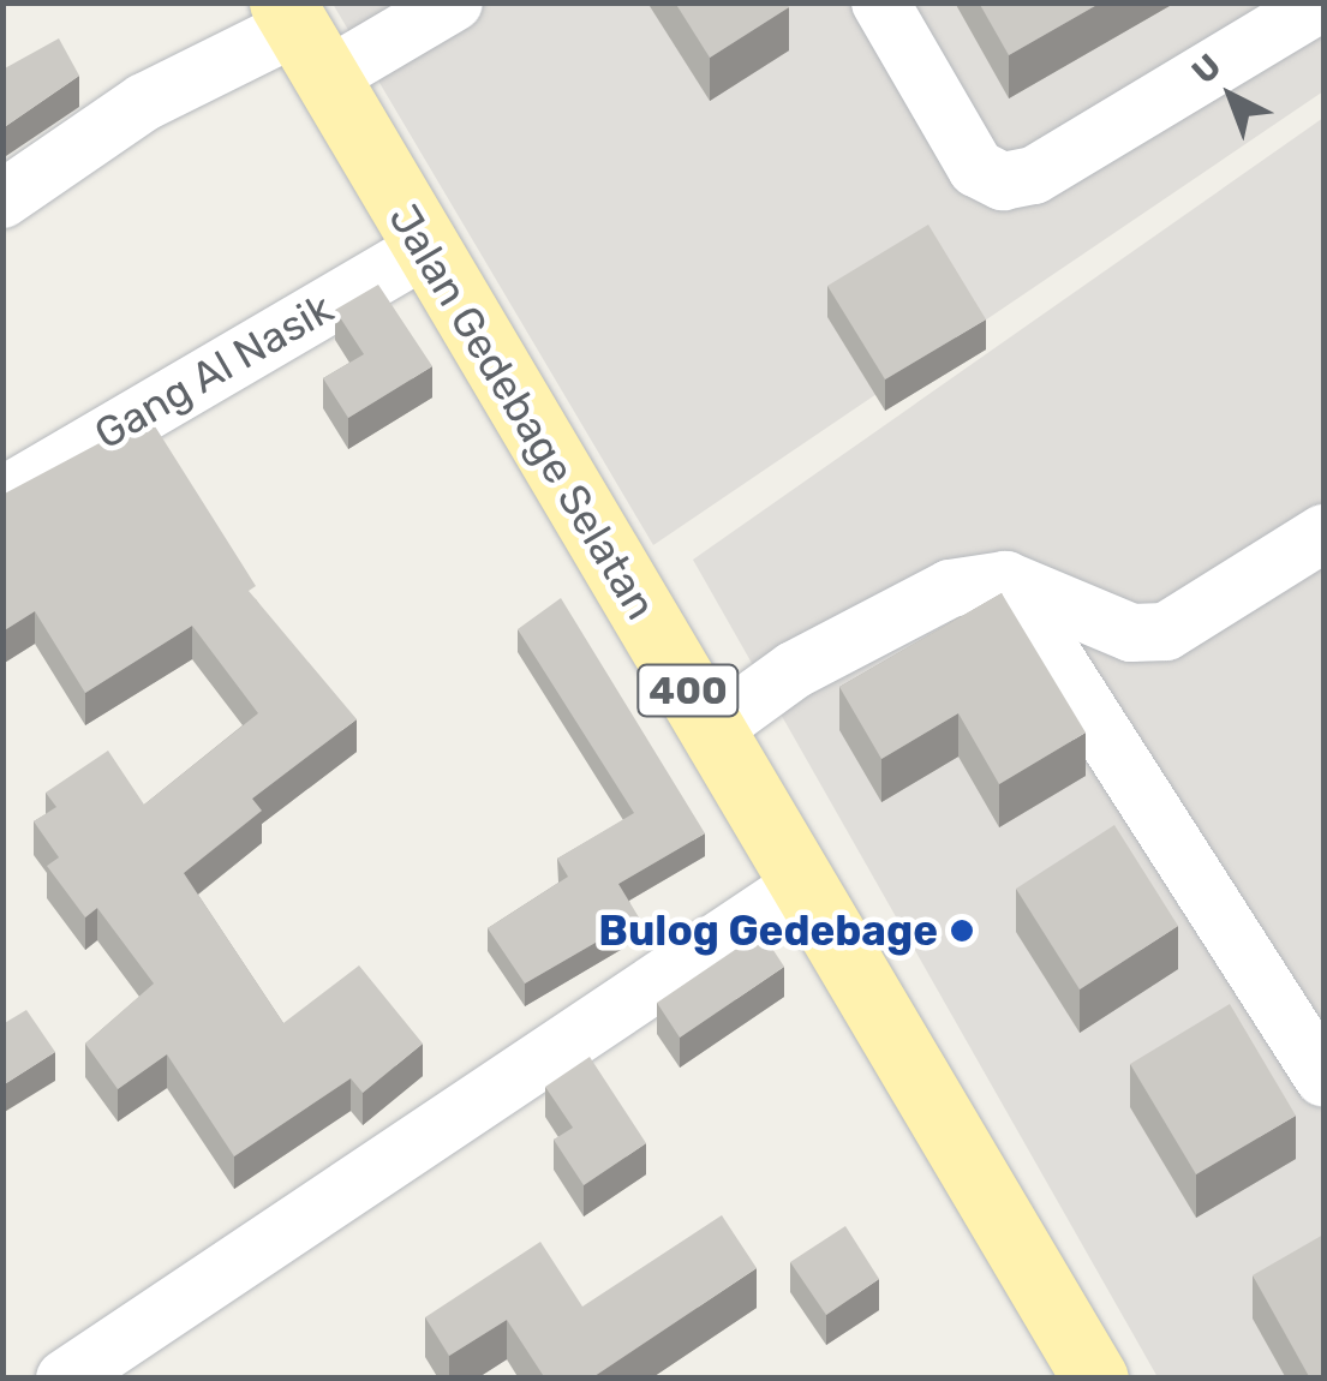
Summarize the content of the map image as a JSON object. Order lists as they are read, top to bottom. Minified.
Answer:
{"streets":{"main road":["Jalan Gedebage Selatan","400"],"street":["Gang Al Nasik"]},"crossings":[["Gang Al Nasik","Jalan Gedebage Selatan"]],"places":["Bulog Gedebage"],"north":"top left"}
